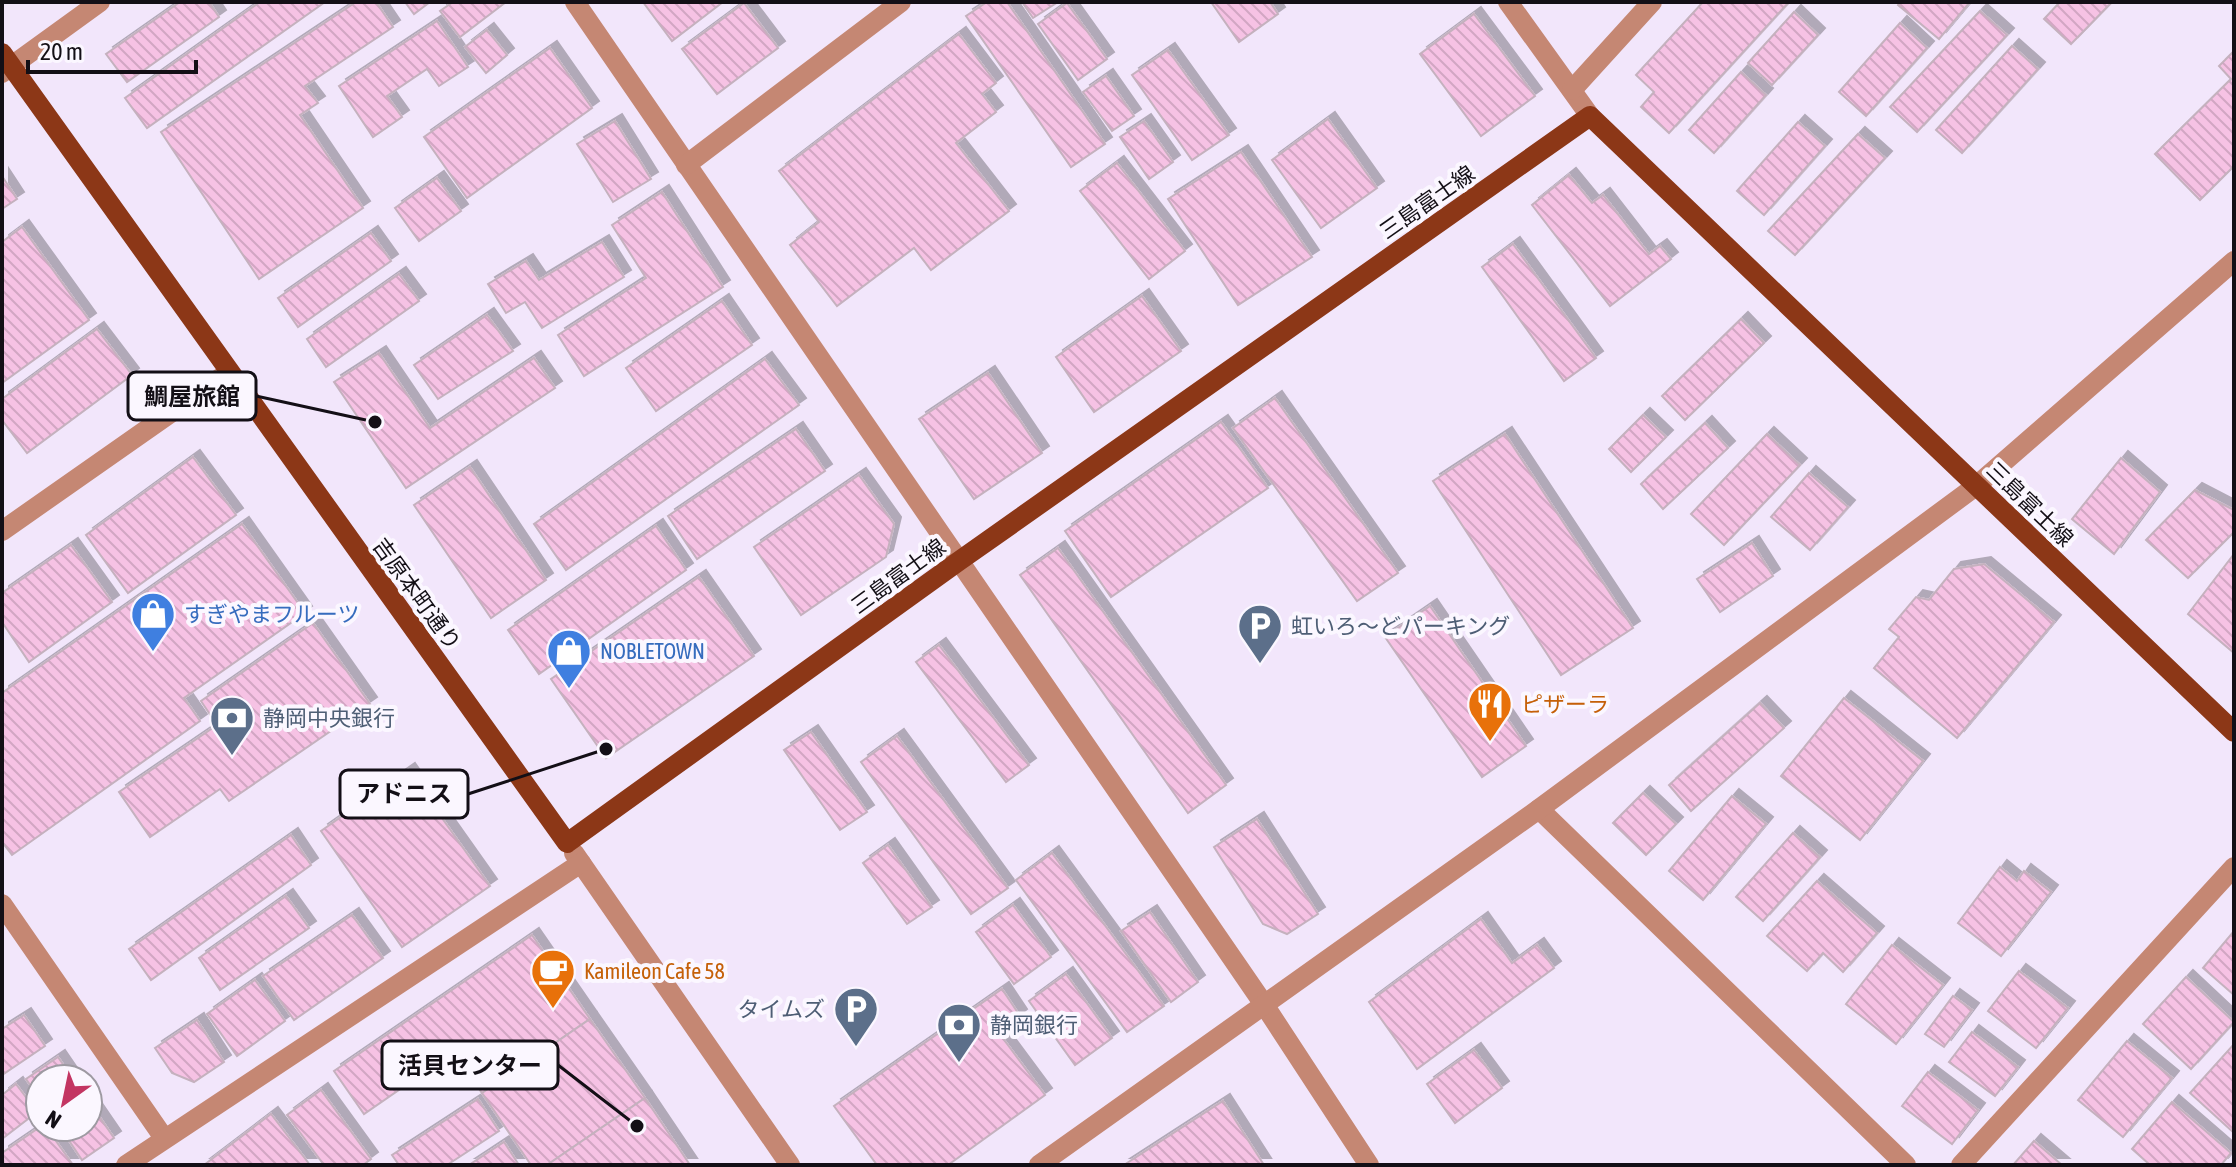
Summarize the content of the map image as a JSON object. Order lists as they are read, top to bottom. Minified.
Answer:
{"streets":{"main road":["三島富士線","吉原本町通り"]},"crossings":[["三島富士線","吉原本町通り"]],"places":{"other":["鯛屋旅館","アドニス","活貝センター"],"shop":["すぎやまフルーツ","NOBLETOWN"],"parking":["虹いろ～どパーキング","タイムズ"],"restaurant":["ピザーラ"],"bank":["静岡中央銀行","静岡銀行"],"cafe":["Kamileon Cafe 58"]},"scale_bar":"20 m","north":"bottom left"}
